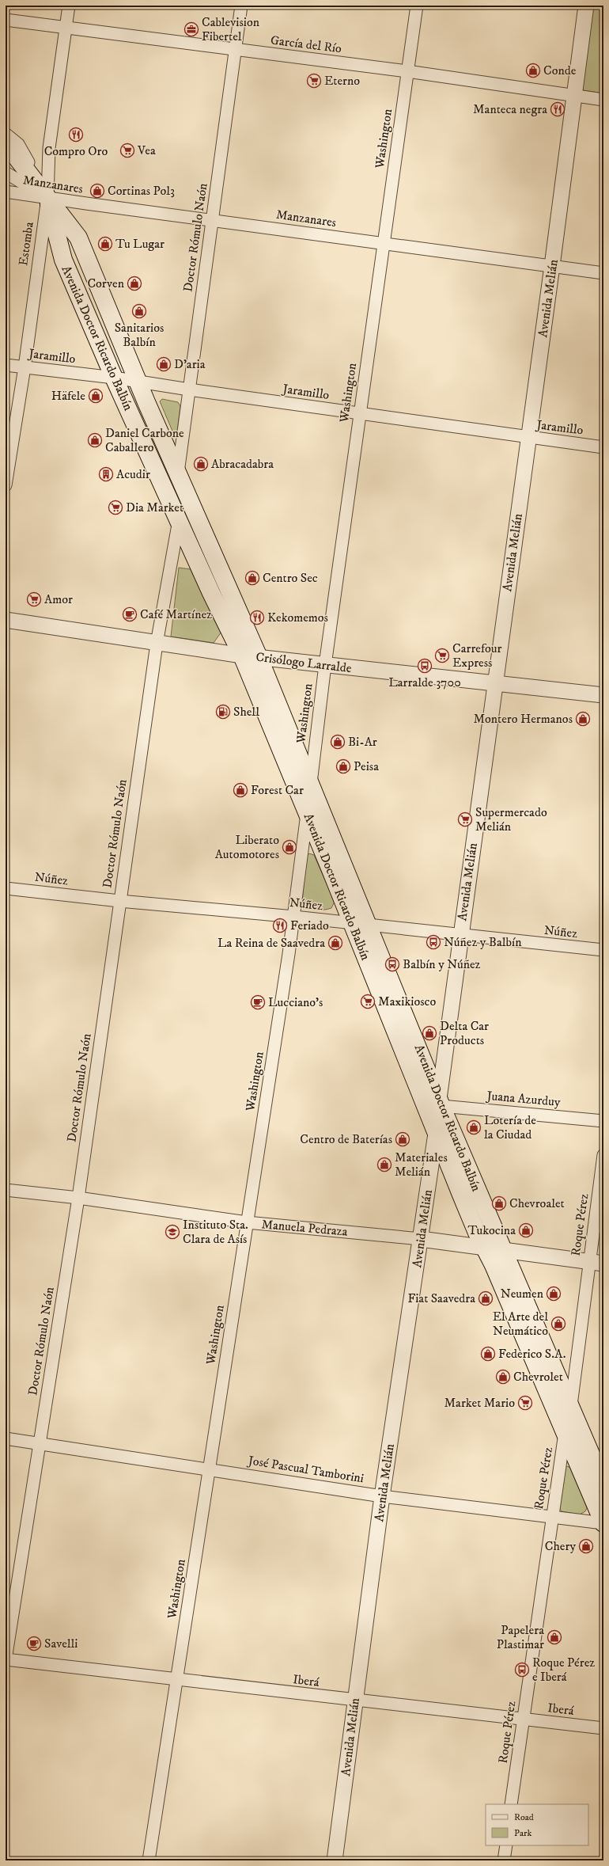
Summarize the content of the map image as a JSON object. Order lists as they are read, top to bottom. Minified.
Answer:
{"streets":{"main road":["Avenida Doctor Ricardo Balbín"],"street":["García del Río","Washington","Manzanares","Doctor Rómulo Naón","Estomba","Avenida Melián","Jaramillo","Crisólogo Larralde","Núñez","Juana Azurduy","Roque Pérez","Manuela Pedraza","José Pascual Tamborini","Iberá"]},"crossings":[["García del Río","Washington"],["García del Río","Doctor Rómulo Naón"],["García del Río","Estomba"],["García del Río","Avenida Melián"],["Washington","Manzanares"],["Washington","Avenida Doctor Ricardo Balbín"],["Washington","Jaramillo"],["Washington","Crisólogo Larralde"],["Washington","Núñez"],["Washington","Manuela Pedraza"],["Washington","José Pascual Tamborini"],["Washington","Iberá"],["Manzanares","Doctor Rómulo Naón"],["Manzanares","Estomba"],["Manzanares","Avenida Melián"],["Manzanares","Avenida Doctor Ricardo Balbín"],["Doctor Rómulo Naón","Avenida Doctor Ricardo Balbín"],["Doctor Rómulo Naón","Jaramillo"],["Doctor Rómulo Naón","Crisólogo Larralde"],["Doctor Rómulo Naón","Núñez"],["Doctor Rómulo Naón","Manuela Pedraza"],["Doctor Rómulo Naón","José Pascual Tamborini"],["Doctor Rómulo Naón","Iberá"],["Estomba","Avenida Doctor Ricardo Balbín"],["Estomba","Jaramillo"],["Avenida Melián","Avenida Doctor Ricardo Balbín"],["Avenida Melián","Jaramillo"],["Avenida Melián","Crisólogo Larralde"],["Avenida Melián","Núñez"],["Avenida Melián","Juana Azurduy"],["Avenida Melián","Manuela Pedraza"],["Avenida Melián","José Pascual Tamborini"],["Avenida Melián","Iberá"],["Avenida Doctor Ricardo Balbín","Jaramillo"],["Avenida Doctor Ricardo Balbín","Crisólogo Larralde"],["Avenida Doctor Ricardo Balbín","Núñez"],["Avenida Doctor Ricardo Balbín","Juana Azurduy"],["Avenida Doctor Ricardo Balbín","Roque Pérez"],["Avenida Doctor Ricardo Balbín","Manuela Pedraza"],["Avenida Doctor Ricardo Balbín","José Pascual Tamborini"],["Roque Pérez","Manuela Pedraza"],["Roque Pérez","José Pascual Tamborini"],["Roque Pérez","Iberá"]],"places":{"office":["Cablevision Fibertel"],"shop":["Conde","Cortinas Pol3","Tu Lugar","Corven","Sanitarios Balbín","D'aria","Häfele","Daniel Carbone Caballero","Abracadabra","Centro Sec","Montero Hermanos","Bi-Ar","Peisa","Forest Car","Liberato Automotores","La Reina de Saavedra","Delta Car Products","Lotería de la Ciudad","Centro de Baterías","Materiales Melián","Chevroalet","Tukocina","Neumen","Fiat Saavedra","El Arte del Neumático","Federico S.A.","Chevrolet","Chery","Papelera Plastimar"],"supermarket":["Eterno","Vea","Dia Market","Amor","Carrefour Express","Supermercado Melián","Maxikiosco","Market Mario"],"restaurant":["Manteca negra","Compro Oro","Kekomemos","Feriado"],"building":["Acudir"],"cafe":["Café Martínez","Lucciano's","Savelli"],"bus stop":["Larralde 3700","Núñez y Balbín","Balbín y Núñez","Roque Pérez e Iberá"],"fuel station":["Shell"],"school or university":["Instituto Sta. Clara de Asís"]},"legend":["Road","Park"]}
